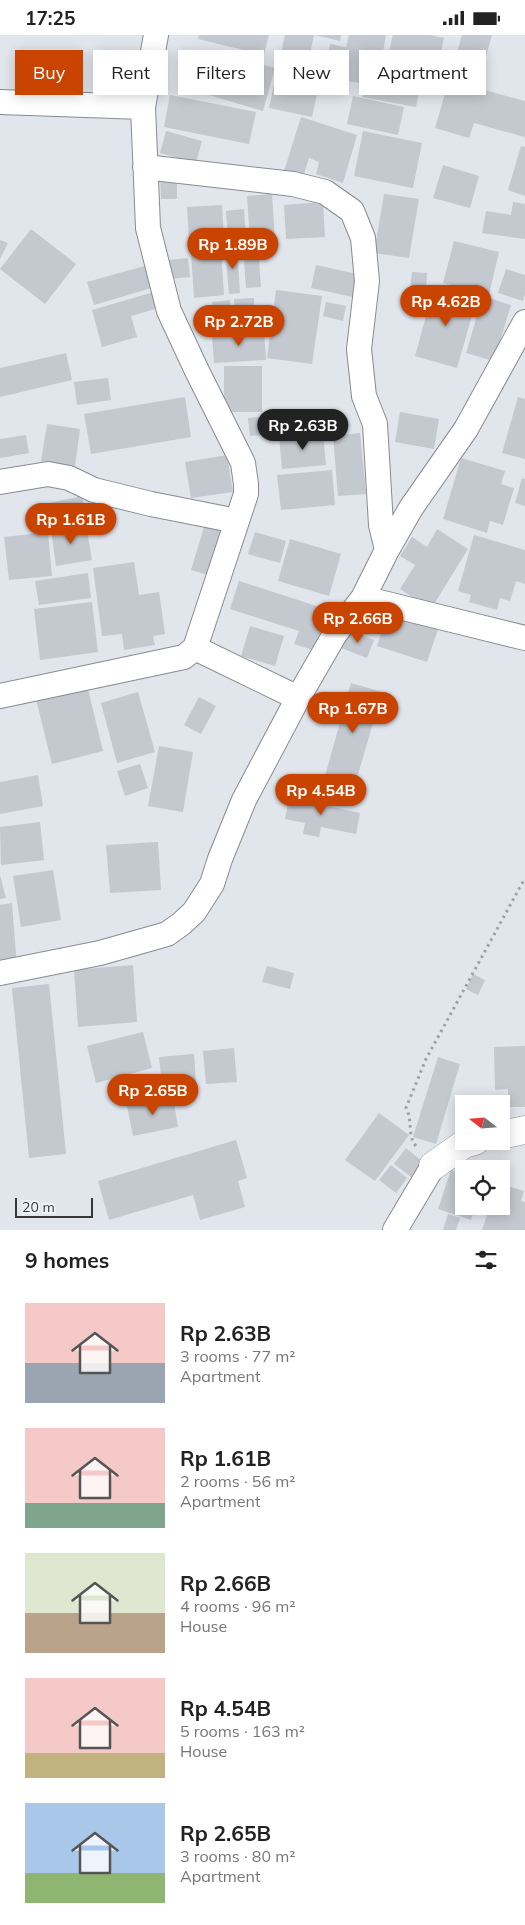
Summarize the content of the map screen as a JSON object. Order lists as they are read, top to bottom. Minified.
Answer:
{"scale_bar":"20 m","north":"left","page":{"status":"17:25","chip":["Buy","Rent","Filters","New","Apartment"],"price":["Rp 1.89B","Rp 4.62B","Rp 2.72B","Rp 2.63B","Rp 1.61B","Rp 2.66B","Rp 1.67B","Rp 4.54B","Rp 2.65B"],"scale":"20 m","heading":"9 homes","list":[{"name":"Rp 2.63B","note":"3 rooms · 77 m² · Apartment"},{"name":"Rp 1.61B","note":"2 rooms · 56 m² · Apartment"},{"name":"Rp 2.66B","note":"4 rooms · 96 m² · House"},{"name":"Rp 4.54B","note":"5 rooms · 163 m² · House"},{"name":"Rp 2.65B","note":"3 rooms · 80 m² · Apartment"}]}}
